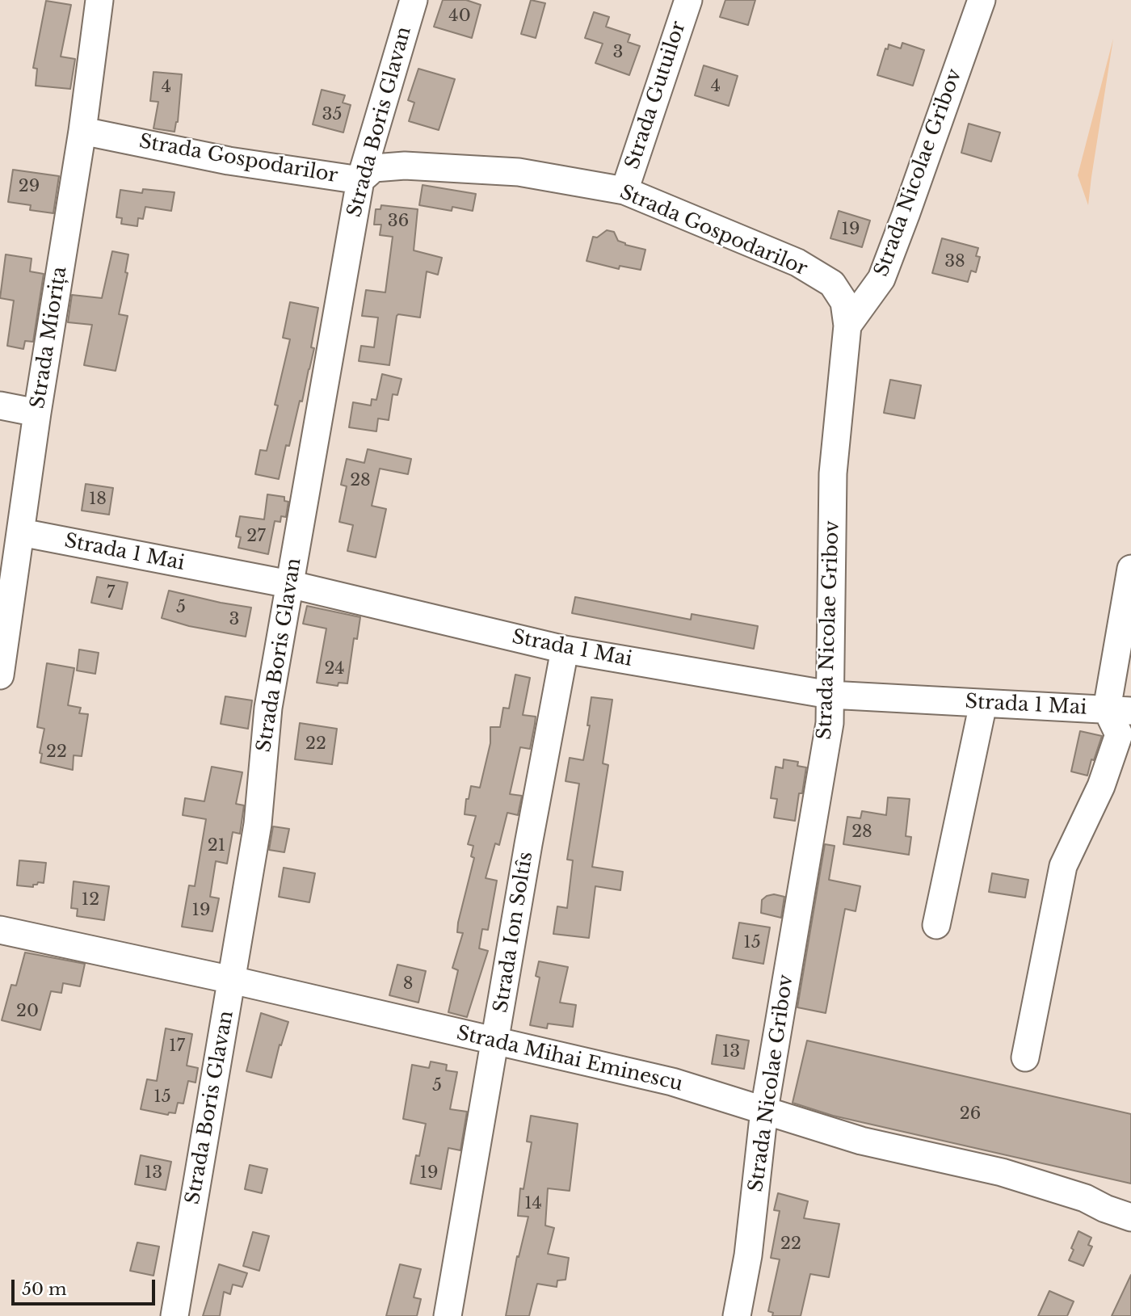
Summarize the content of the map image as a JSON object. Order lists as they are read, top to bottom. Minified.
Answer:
{"streets":{"street":["Strada Gutuilor","Strada Boris Glavan","Strada Gospodarilor","Strada Nicolae Gribov","Strada Miorița","Strada 1 Mai","Strada Ion Soltîs","Strada Mihai Eminescu"]},"crossings":[["Strada Gutuilor","Strada Gospodarilor"],["Strada Boris Glavan","Strada Gospodarilor"],["Strada Boris Glavan","Strada 1 Mai"],["Strada Boris Glavan","Strada Mihai Eminescu"],["Strada Gospodarilor","Strada Nicolae Gribov"],["Strada Gospodarilor","Strada Miorița"],["Strada Nicolae Gribov","Strada 1 Mai"],["Strada Nicolae Gribov","Strada Mihai Eminescu"],["Strada Miorița","Strada 1 Mai"],["Strada 1 Mai","Strada Ion Soltîs"],["Strada Ion Soltîs","Strada Mihai Eminescu"]],"house_numbers":["40","3","4","4","35","29","36","19","38","28","18","27","7","5","3","24","22","22","28","21","12","19","15","8","20","17","13","5","15","26","13","19","14","22"],"scale_bar":"50 m"}
